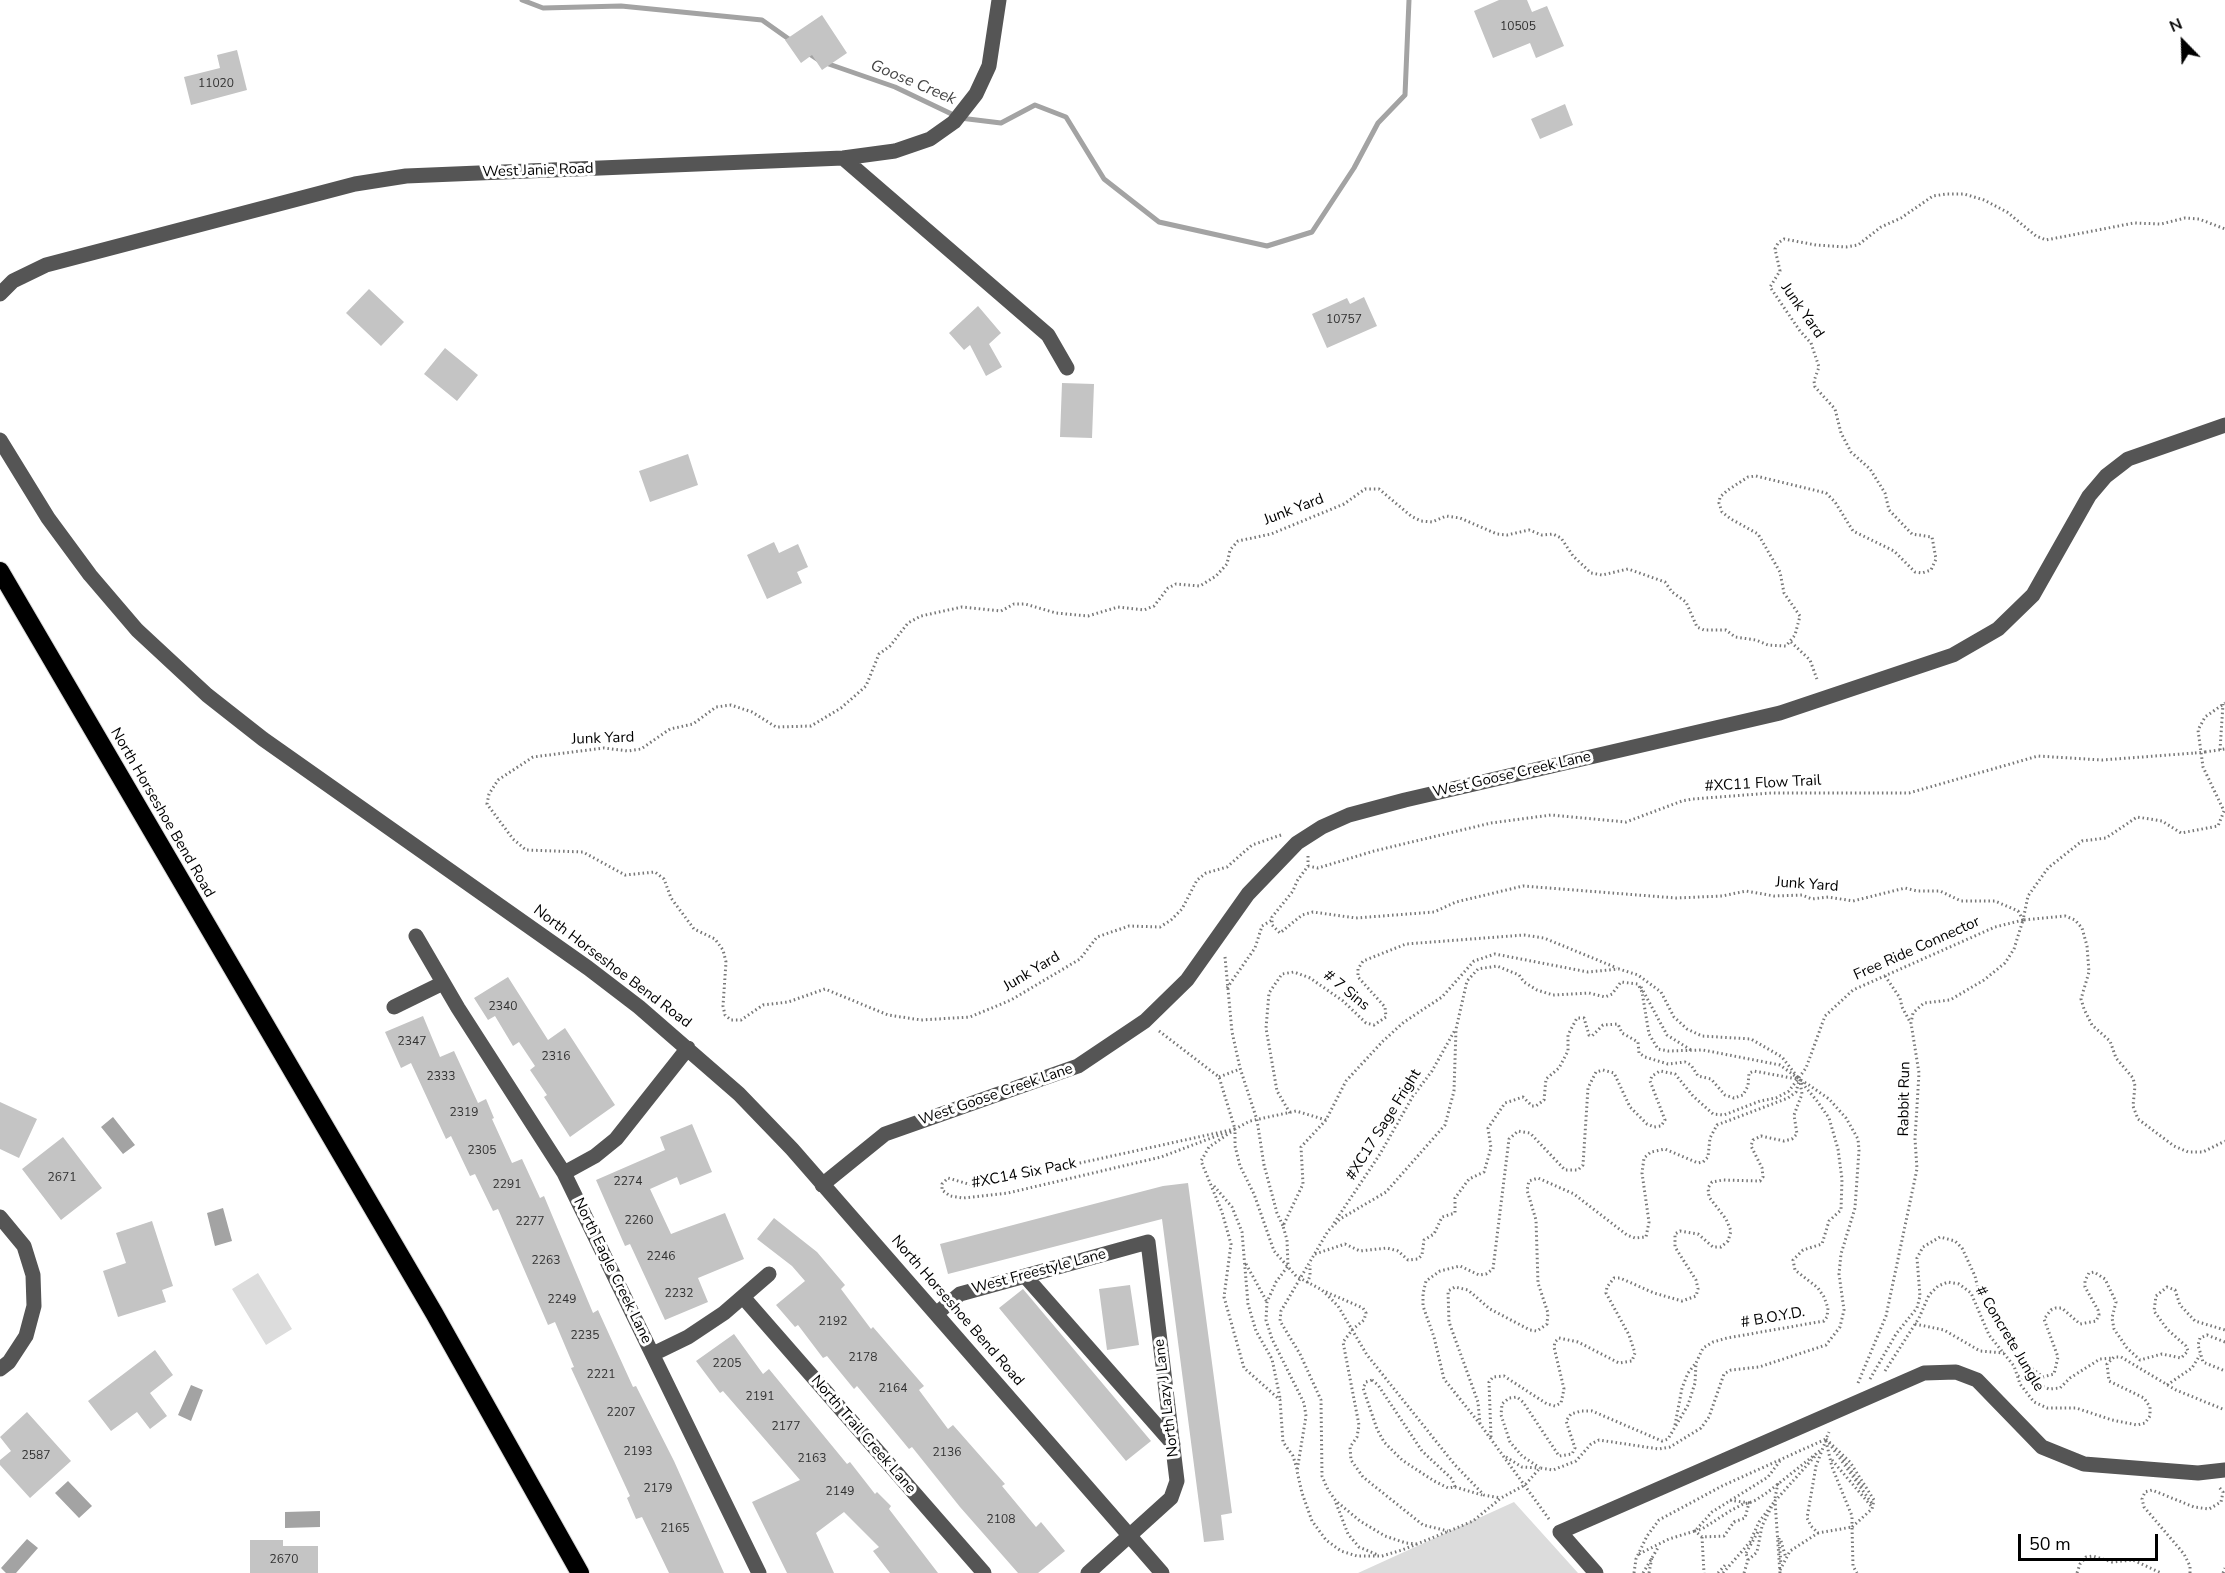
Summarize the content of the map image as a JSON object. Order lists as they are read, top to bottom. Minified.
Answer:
{"streets":{"highway":["North Horseshoe Bend Road"],"street":["West Janie Road","West Goose Creek Lane","North Eagle Creek Lane","West Freestyle Lane","North Lazy J Lane","North Trail Creek Lane"],"path":["Junk Yard","#XC11 Flow Trail","Free Ride Connector","# 7 Sins","Rabbit Run","#XC17 Sage Fright","#XC14 Six Pack","# B.O.Y.D.","# Concrete Jungle"]},"crossings":[["Junk Yard","West Goose Creek Lane"],["Junk Yard","#XC11 Flow Trail"],["Junk Yard","Free Ride Connector"],["West Goose Creek Lane","North Horseshoe Bend Road"],["North Horseshoe Bend Road","West Freestyle Lane"],["North Horseshoe Bend Road","North Lazy J Lane"],["Free Ride Connector","Rabbit Run"],["Free Ride Connector","# B.O.Y.D."],["West Freestyle Lane","North Lazy J Lane"]],"water":["Goose Creek"],"house_numbers":["10505","11020","10757","2340","2347","2316","2333","2319","2305","2671","2274","2291","2260","2277","2246","2263","2232","2249","2192","2235","2178","2205","2221","2164","2191","2207","2177","2193","2136","2587","2163","2179","2149","2108","2165","2670"],"scale_bar":"50 m","north":"top left"}
